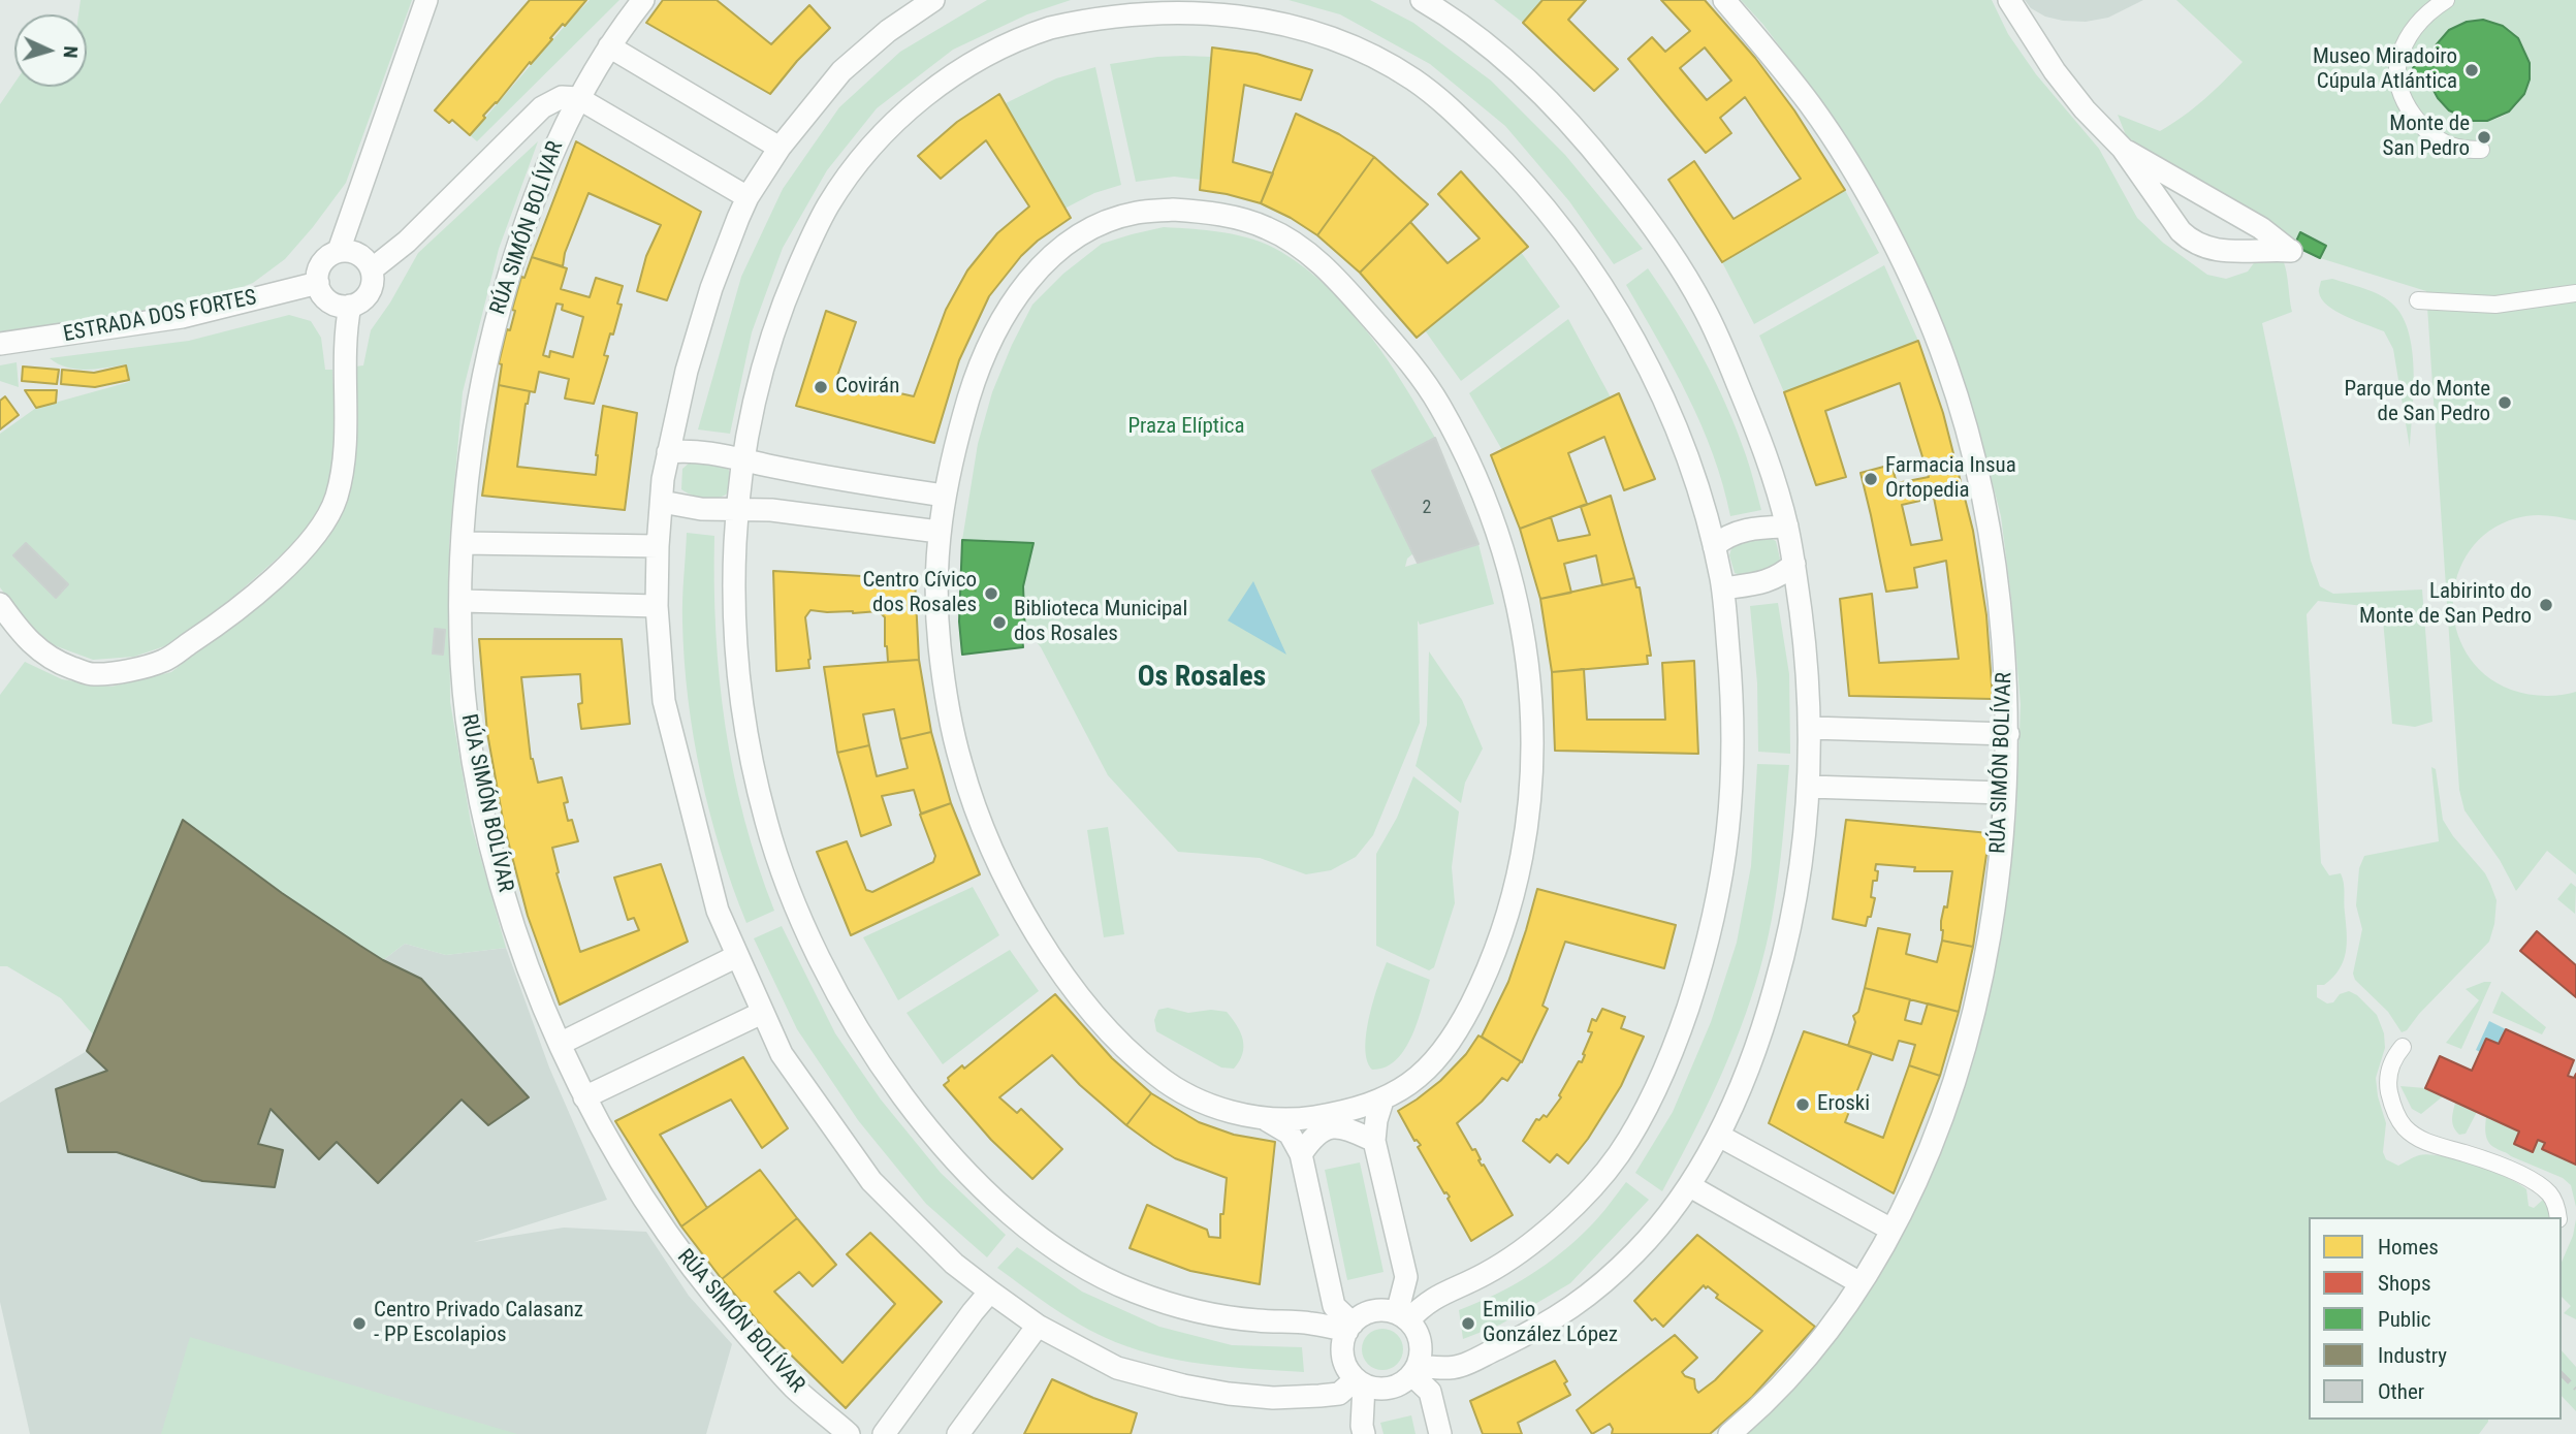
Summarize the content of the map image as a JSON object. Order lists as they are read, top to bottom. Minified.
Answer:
{"streets":{"street":["RÚA SIMÓN BOLÍVAR","ESTRADA DOS FORTES"]},"districts":["Os Rosales"],"parks":["Praza Elíptica"],"places":["Museo Miradoiro Cúpula Atlántica","Monte de San Pedro","Covirán","Parque do Monte de San Pedro","Farmacia Insua Ortopedia","Centro Cívico dos Rosales","Labirinto do Monte de San Pedro","Biblioteca Municipal dos Rosales","Eroski","Centro Privado Calasanz - PP Escolapios","Emilio González López"],"house_numbers":["2"],"legend":["Homes","Shops","Public","Industry","Other"],"north":"right"}
